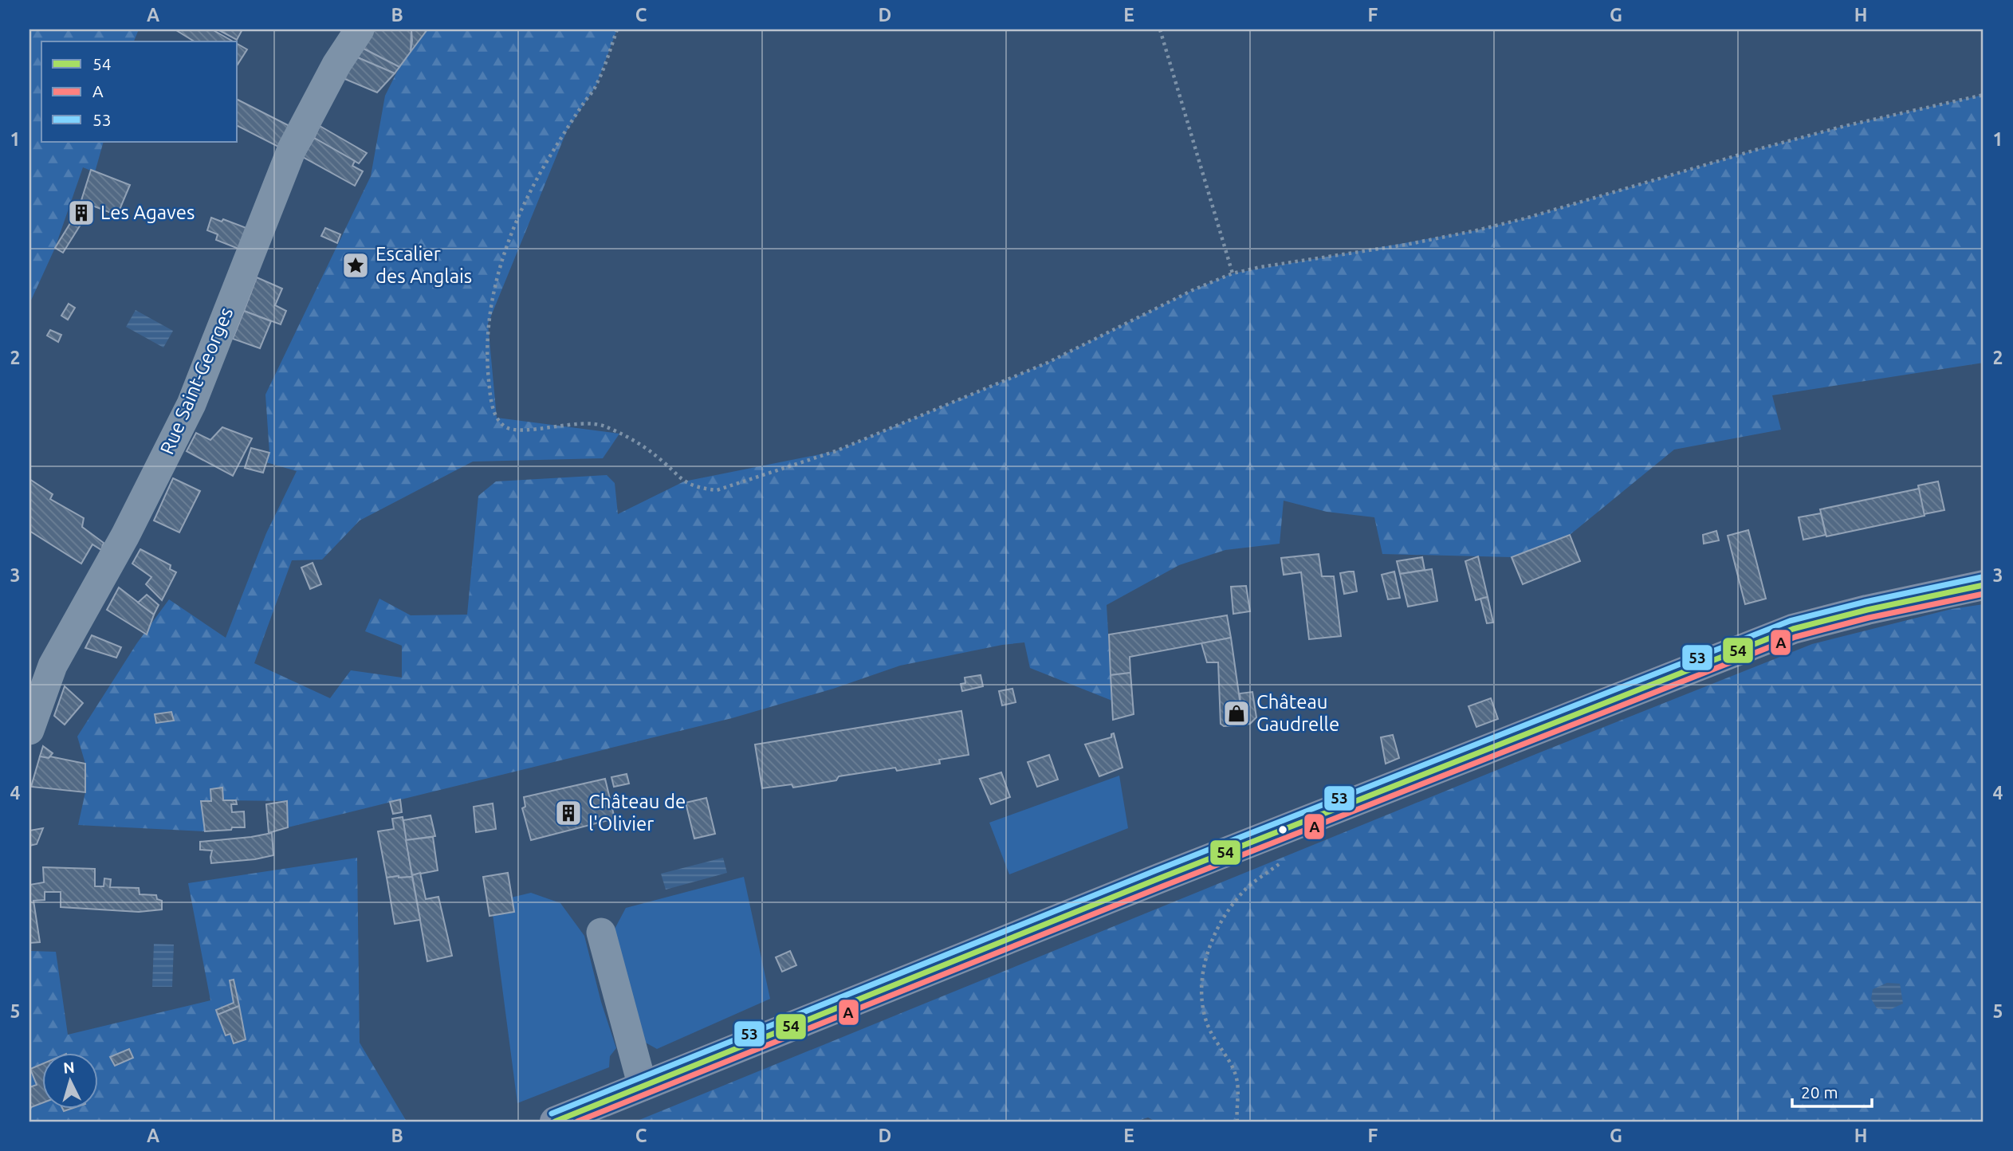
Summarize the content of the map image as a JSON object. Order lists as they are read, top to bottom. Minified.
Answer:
{"streets":{"street":["Rue Saint-Georges"]},"places":{"building":["Les Agaves","Château de l'Olivier"],"place":["Escalier des Anglais"],"shop":["Château Gaudrelle"]},"lines":["transit line 53","transit line 54","transit line A"],"legend":["54","A","53"],"scale_bar":"20 m","north":"top","grid":{"columns":["A","B","C","D","E","F","G","H"],"rows":["1","2","3","4","5"]}}
